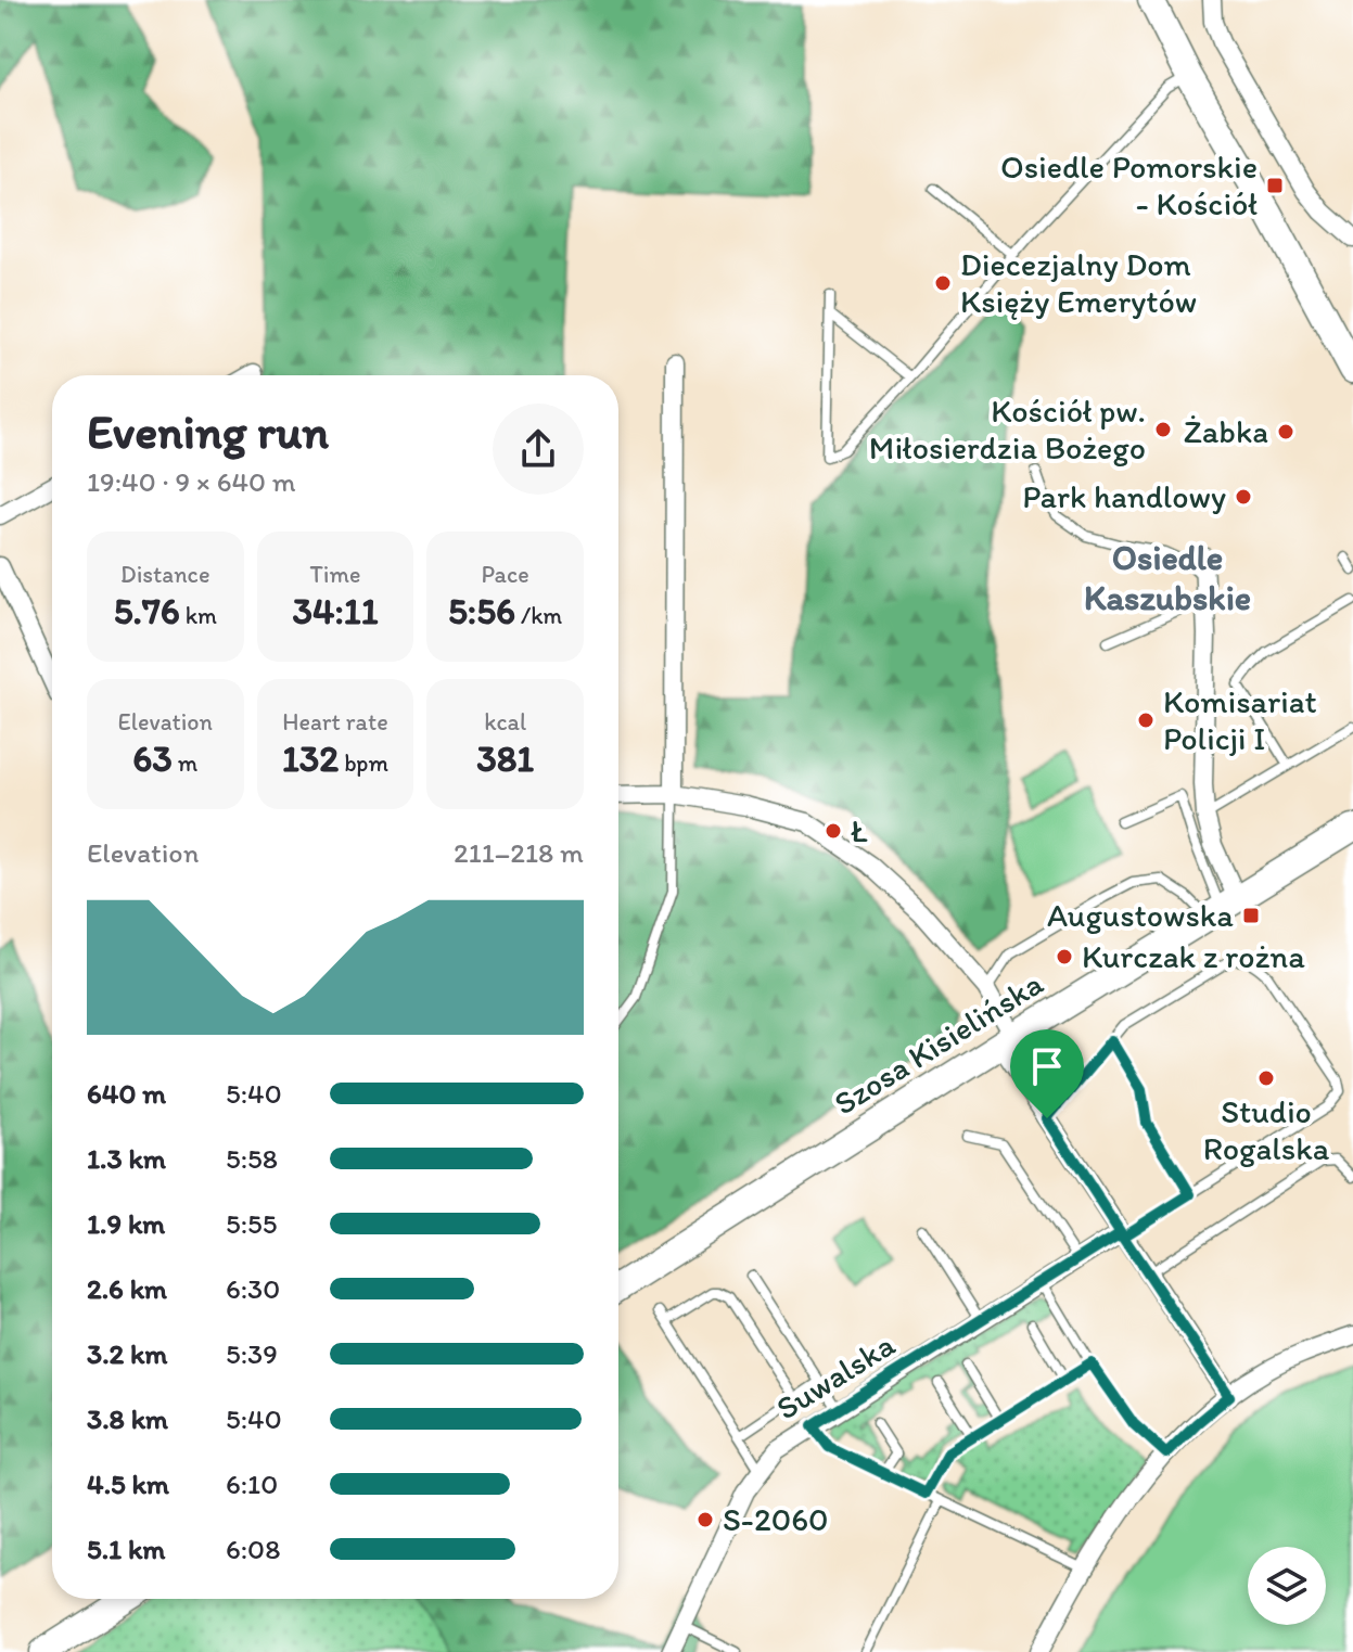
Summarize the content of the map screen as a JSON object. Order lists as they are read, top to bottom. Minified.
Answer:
{"streets":{"street":["Szosa Kisielińska","Suwalska"]},"districts":["Osiedle Kaszubskie"],"places":{"transit":["Osiedle Pomorskie - Kościół","Augustowska"],"other":["Diecezjalny Dom Księży Emerytów","Kościół pw. Miłosierdzia Bożego","Żabka","Park handlowy","Komisariat Policji I","Ł","Kurczak z rożna","Studio Rogalska","S-2060"]},"page":{"heading":["Evening run","19:40 · 9 × 640 m"],"stats":[["Distance","5.76 km"],["Time","34:11"],["Pace","5:56 /km"],["Elevation","63 m"],["Heart rate","132 bpm"],["kcal","381"]],"chart":["Elevation","211–218 m"],"list":[{"name":"640 m","note":"5:40"},{"name":"1.3 km","note":"5:58"},{"name":"1.9 km","note":"5:55"},{"name":"2.6 km","note":"6:30"},{"name":"3.2 km","note":"5:39"},{"name":"3.8 km","note":"5:40"},{"name":"4.5 km","note":"6:10"},{"name":"5.1 km","note":"6:08"}]}}
